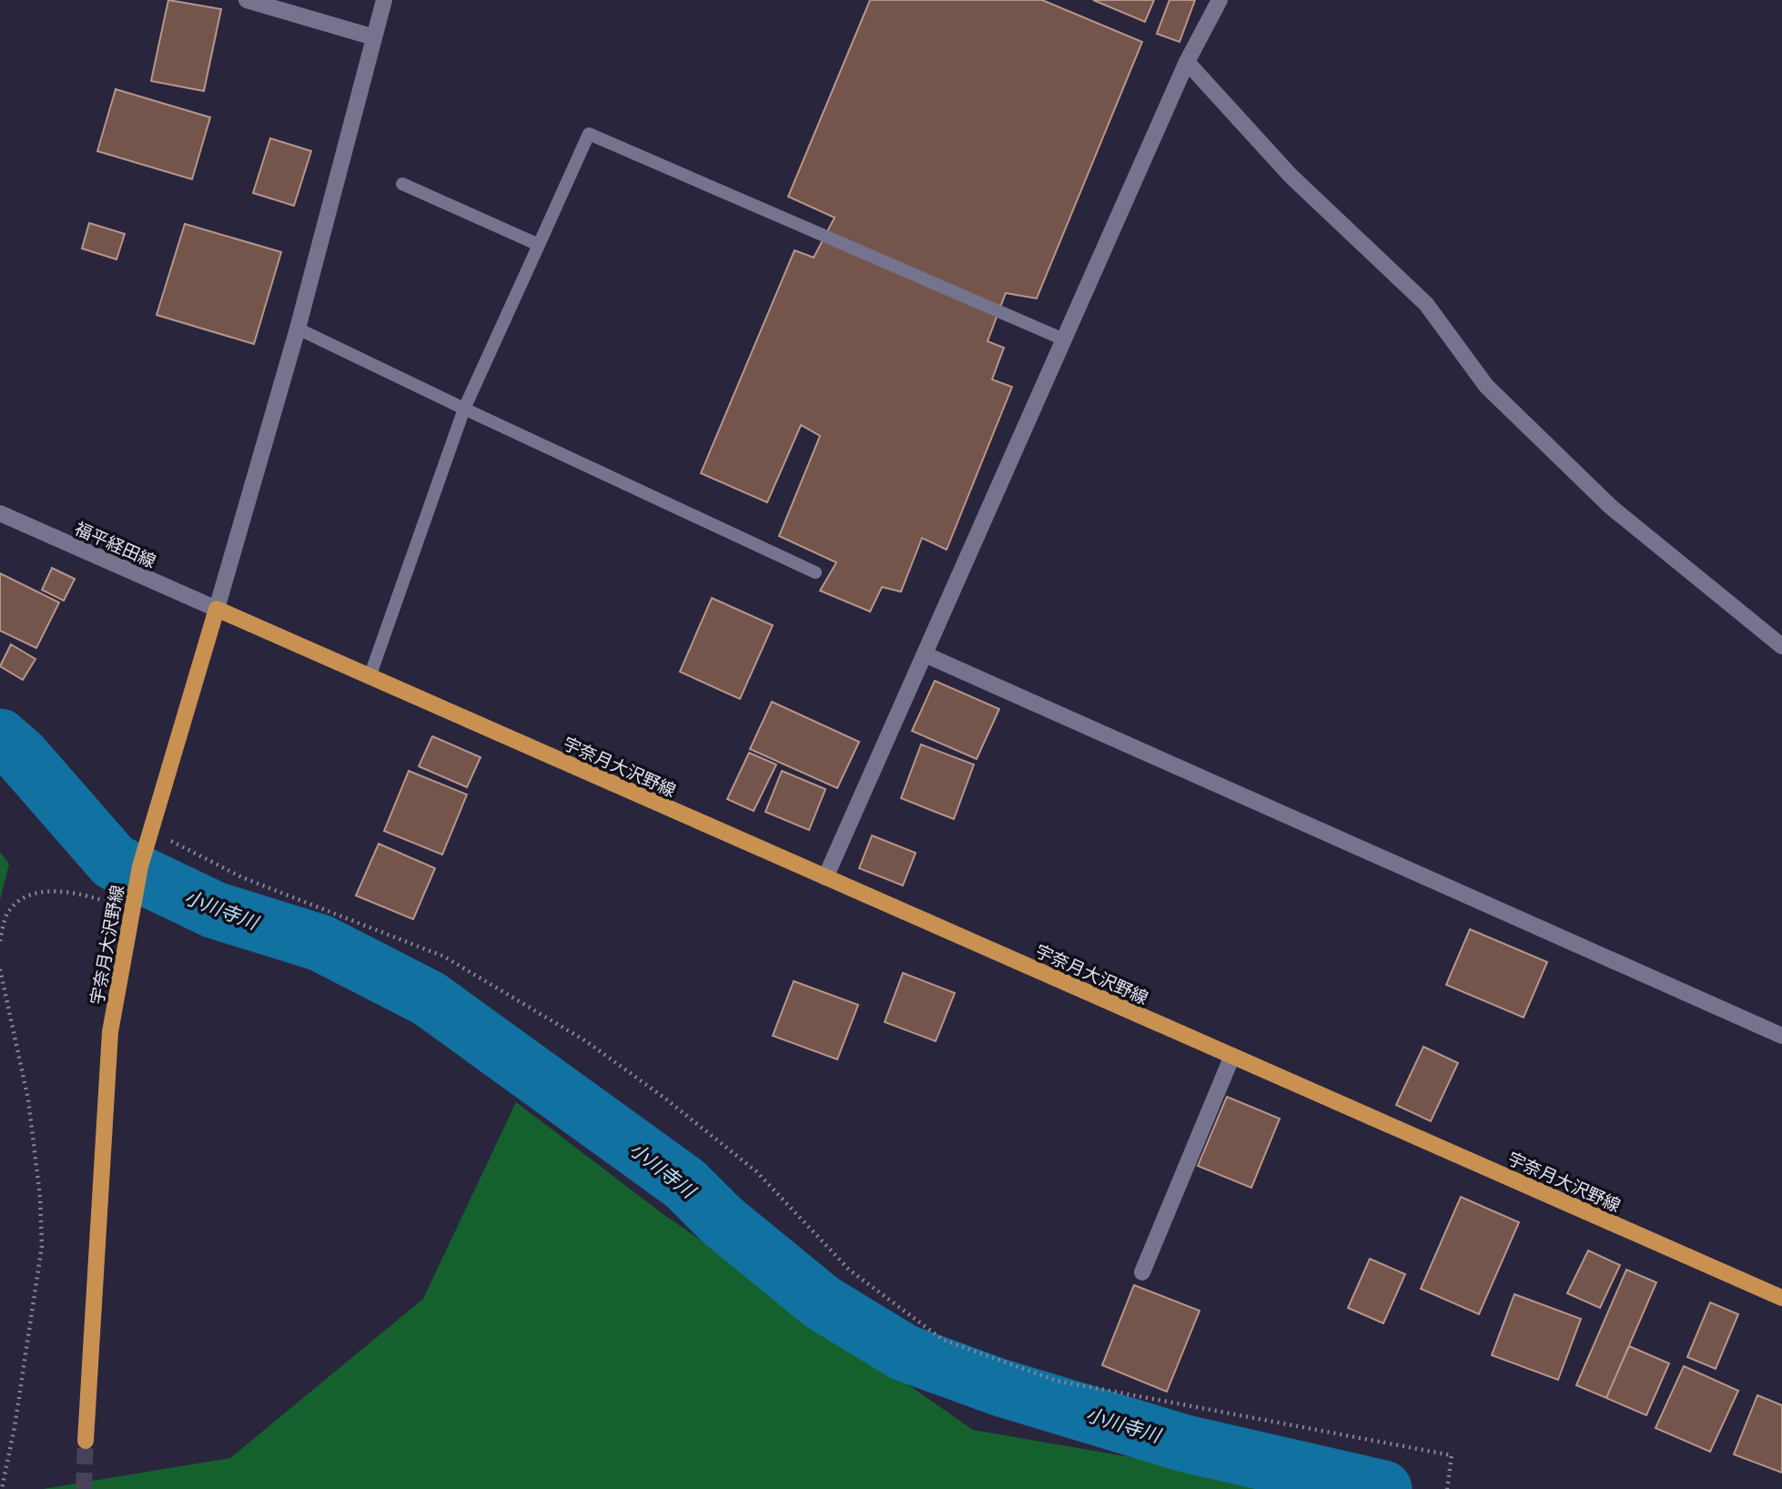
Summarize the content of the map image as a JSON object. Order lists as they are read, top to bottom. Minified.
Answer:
{"streets":{"main road":["宇奈月大沢野線"],"street":["福平経田線"]},"crossings":[["福平経田線","宇奈月大沢野線"]],"water":["小川寺川"]}
